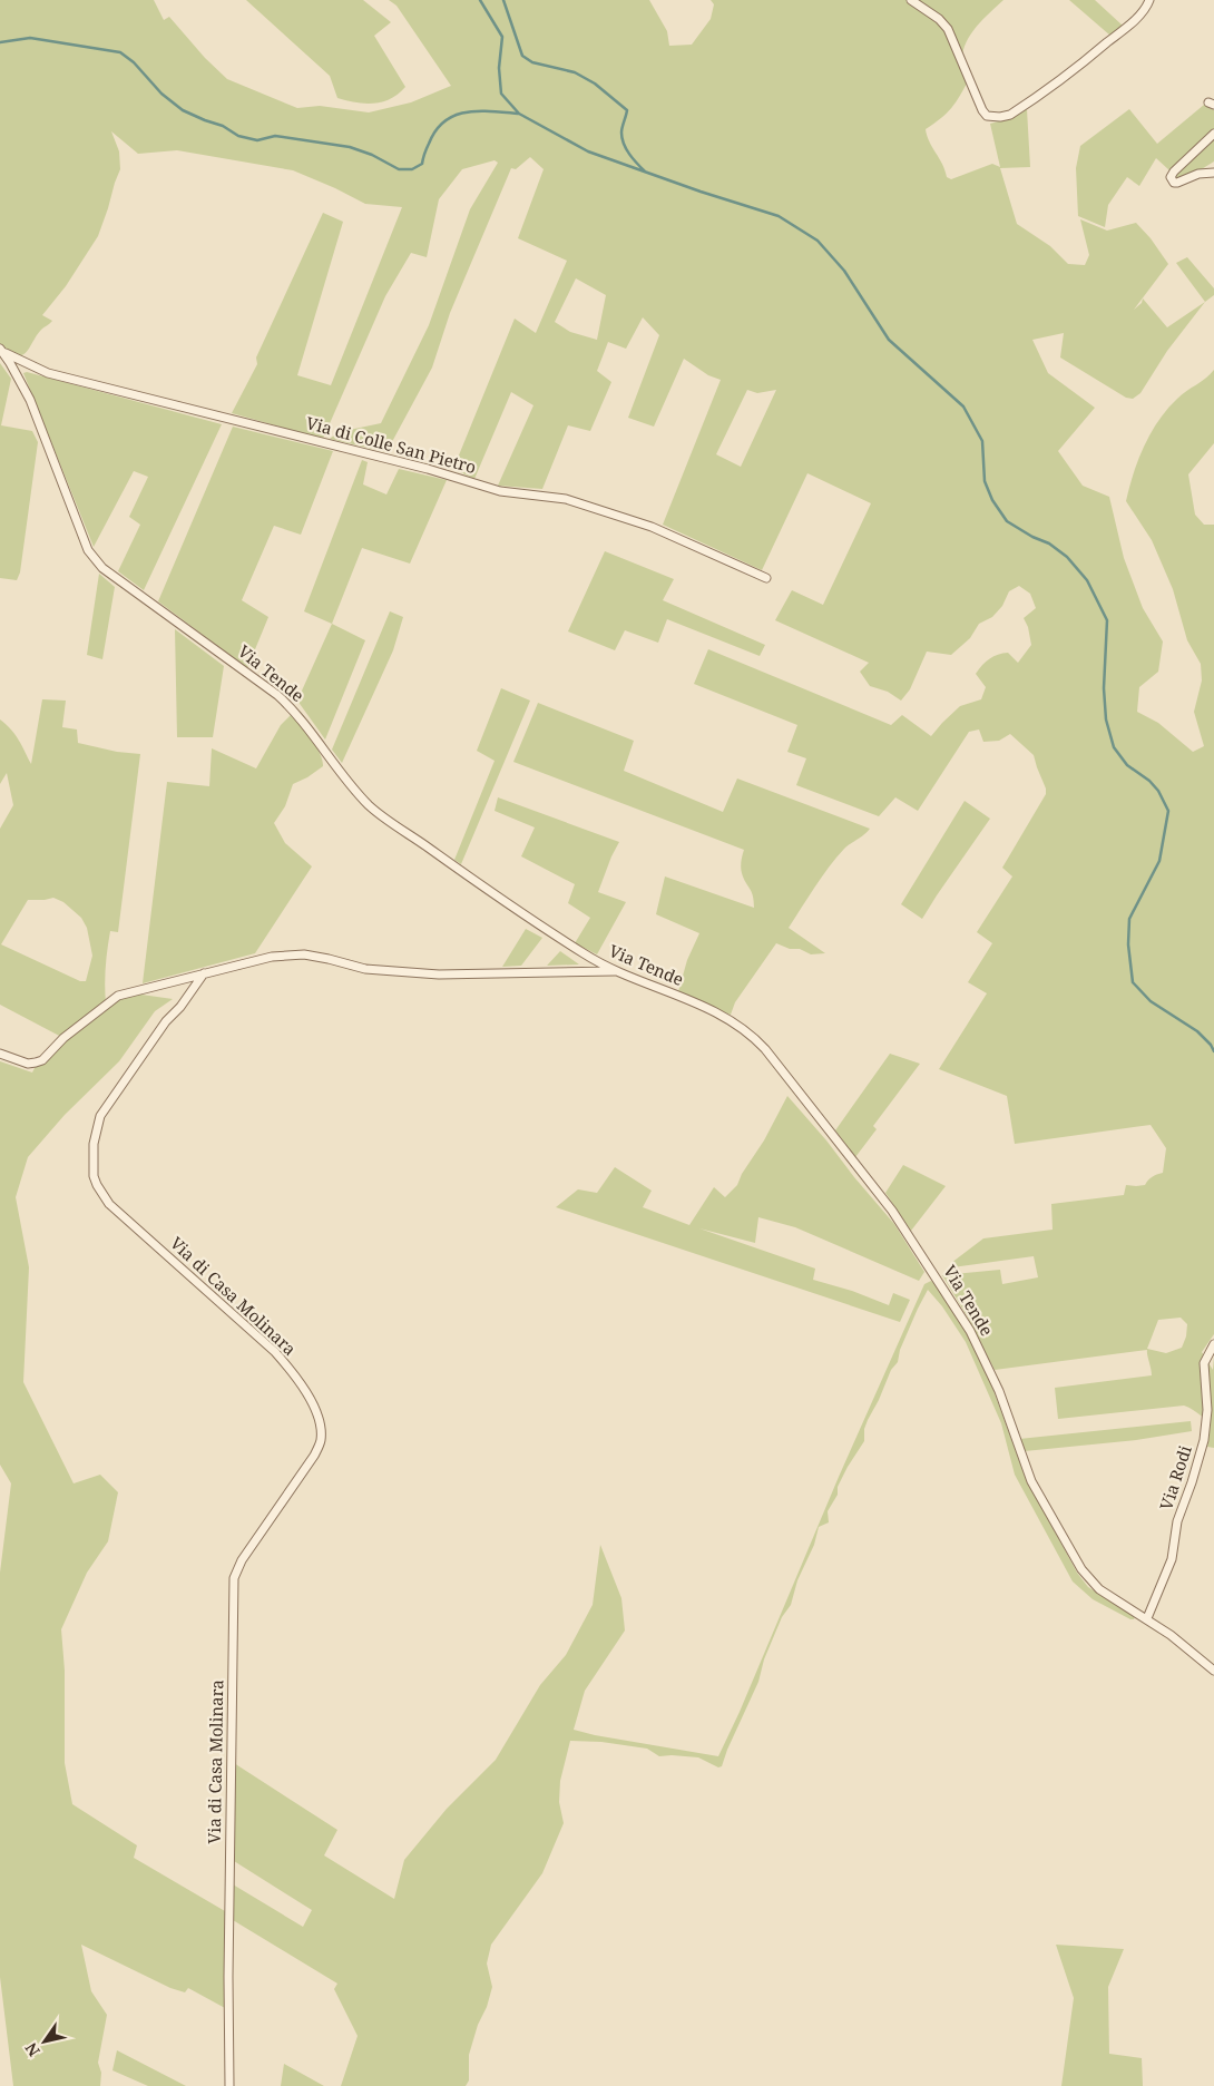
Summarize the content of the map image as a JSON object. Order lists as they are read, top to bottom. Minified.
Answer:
{"streets":{"street":["Via di Colle San Pietro","Via Tende","Via di Casa Molinara","Via Rodi"]},"crossings":[["Via di Colle San Pietro","Via Tende"],["Via Tende","Via Rodi"]],"north":"bottom left"}
